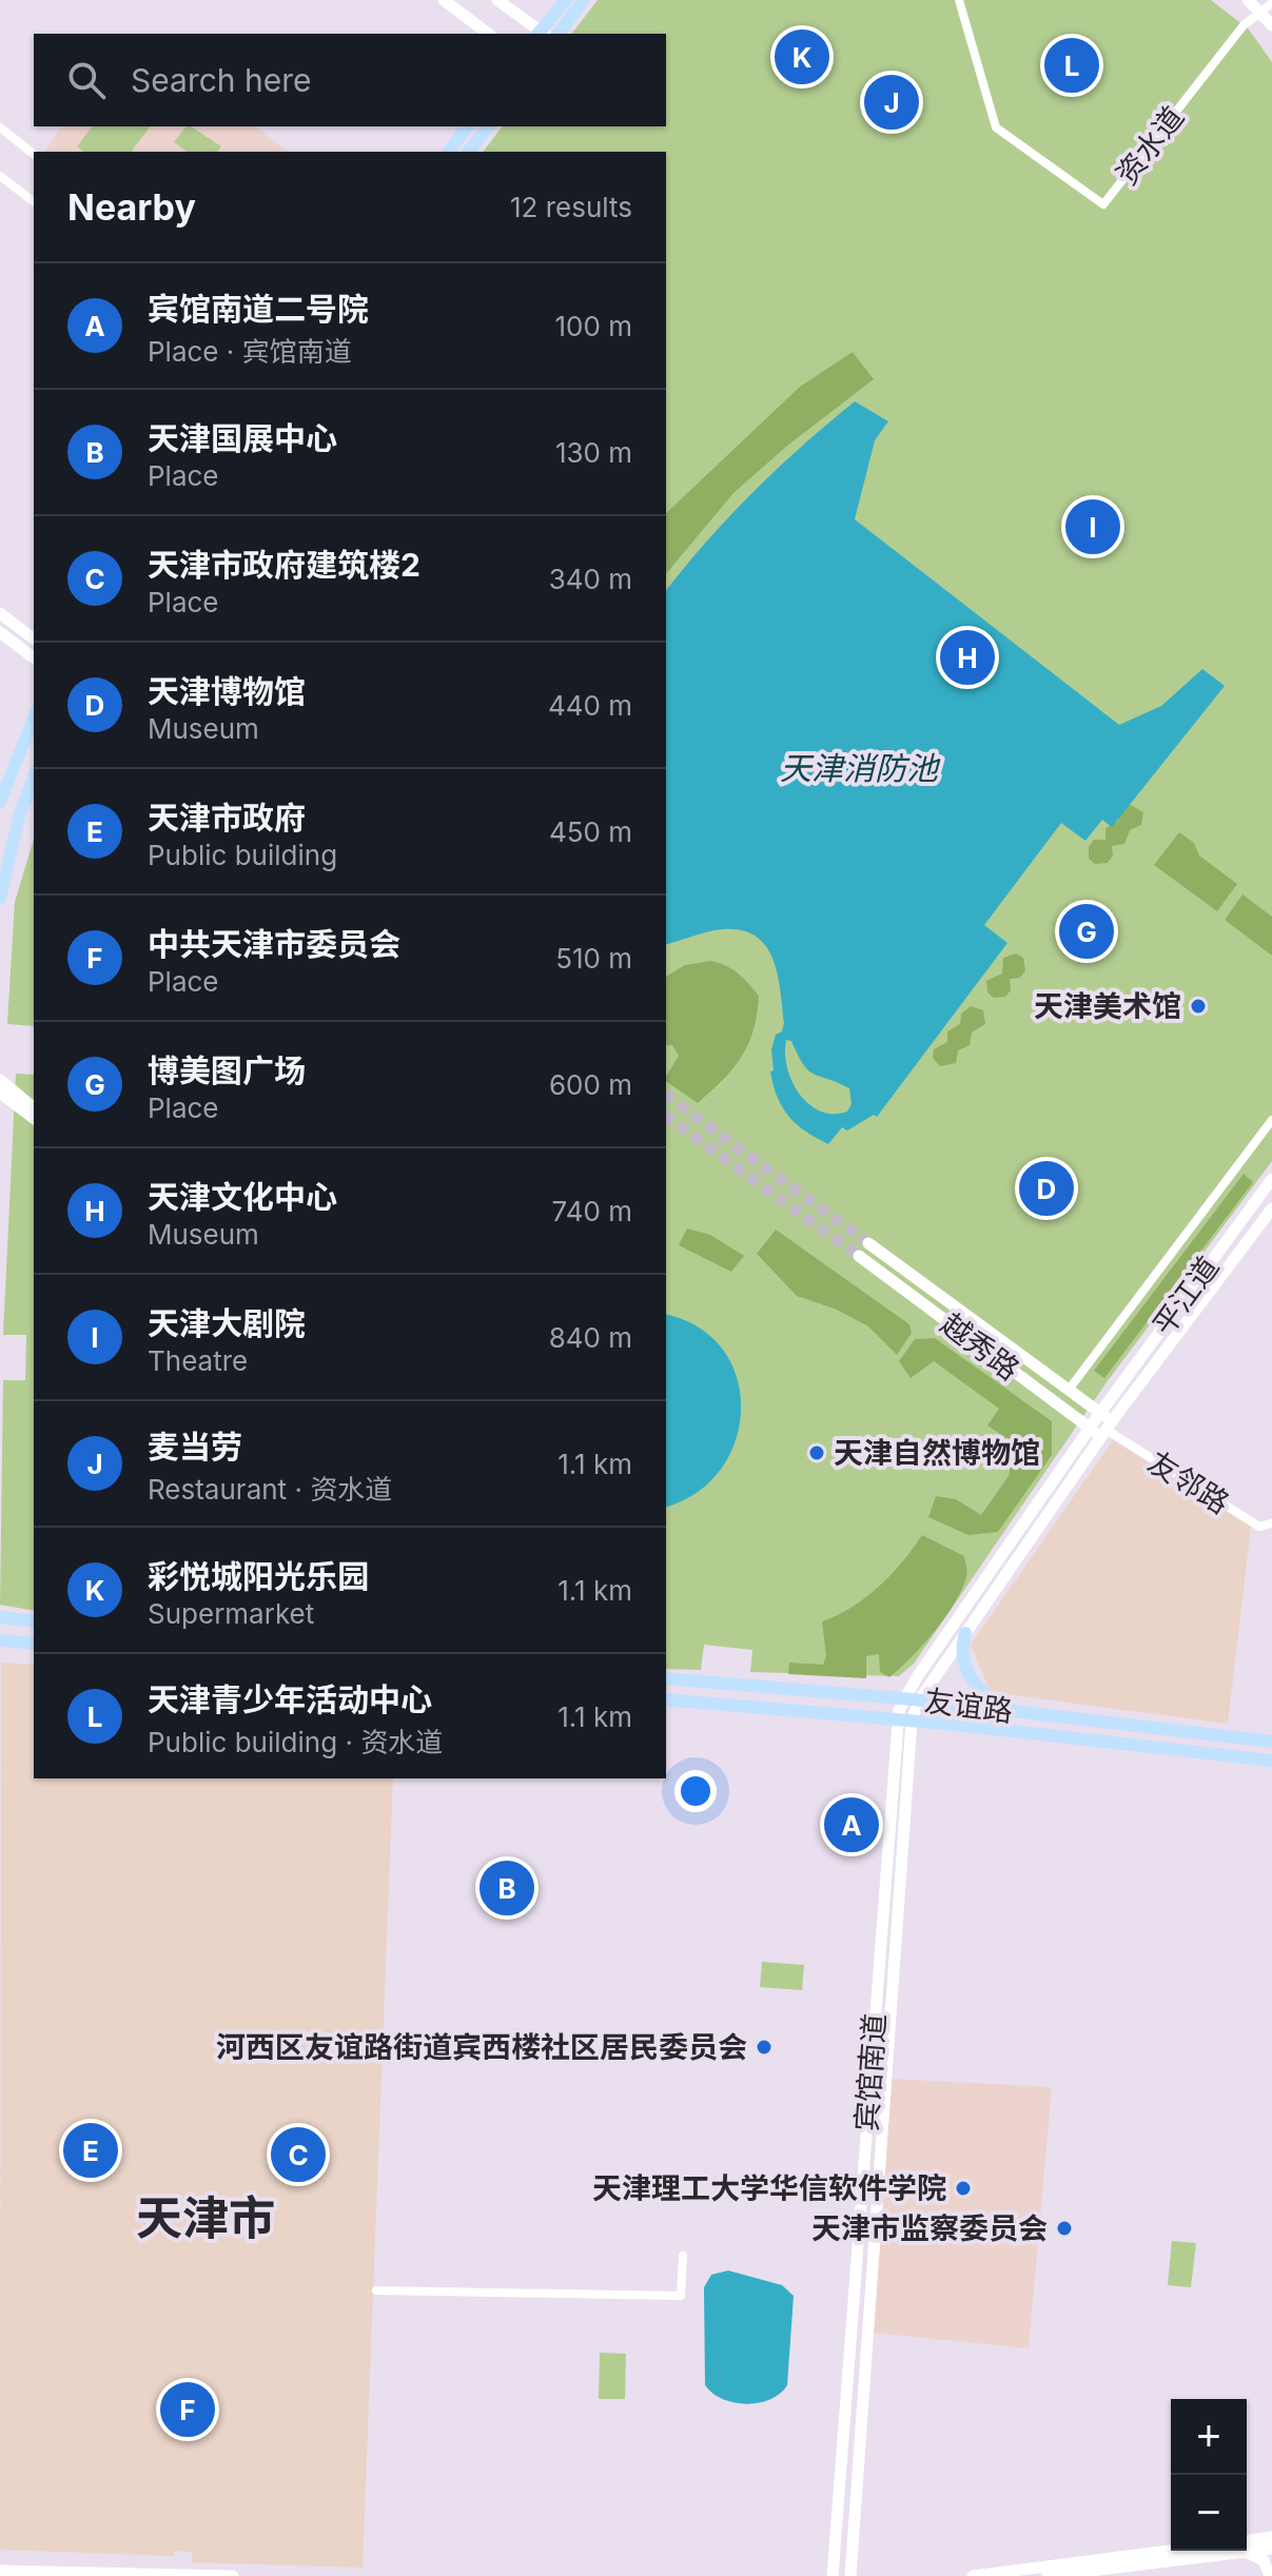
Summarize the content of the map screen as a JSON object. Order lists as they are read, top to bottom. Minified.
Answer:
{"streets":{"main road":["平江道","越秀路","友谊路","宾馆南道"],"street":["资水道","友邻路"]},"crossings":[["平江道","越秀路"],["平江道","友邻路"],["平江道","友谊路"],["平江道","宾馆南道"],["越秀路","友邻路"],["友谊路","宾馆南道"]],"districts":["天津市"],"water":["天津消防池"],"places":["天津美术馆","天津自然博物馆","河西区友谊路街道宾西楼社区居民委员会","天津理工大学华信软件学院","天津市监察委员会"],"page":{"pins":["K","L","J","I","H","G","D","A","B","E","C","F"],"search":"Search here","heading":["Nearby","12 results"],"list":[{"mark":"A","name":"宾馆南道二号院","note":"Place · 宾馆南道","value":"100 m"},{"mark":"B","name":"天津国展中心","note":"Place","value":"130 m"},{"mark":"C","name":"天津市政府建筑楼2","note":"Place","value":"340 m"},{"mark":"D","name":"天津博物馆","note":"Museum","value":"440 m"},{"mark":"E","name":"天津市政府","note":"Public building","value":"450 m"},{"mark":"F","name":"中共天津市委员会","note":"Place","value":"510 m"},{"mark":"G","name":"博美图广场","note":"Place","value":"600 m"},{"mark":"H","name":"天津文化中心","note":"Museum","value":"740 m"},{"mark":"I","name":"天津大剧院","note":"Theatre","value":"840 m"},{"mark":"J","name":"麦当劳","note":"Restaurant · 资水道","value":"1.1 km"},{"mark":"K","name":"彩悦城阳光乐园","note":"Supermarket","value":"1.1 km"},{"mark":"L","name":"天津青少年活动中心","note":"Public building · 资水道","value":"1.1 km"}],"map_buttons":["+","−"]}}
